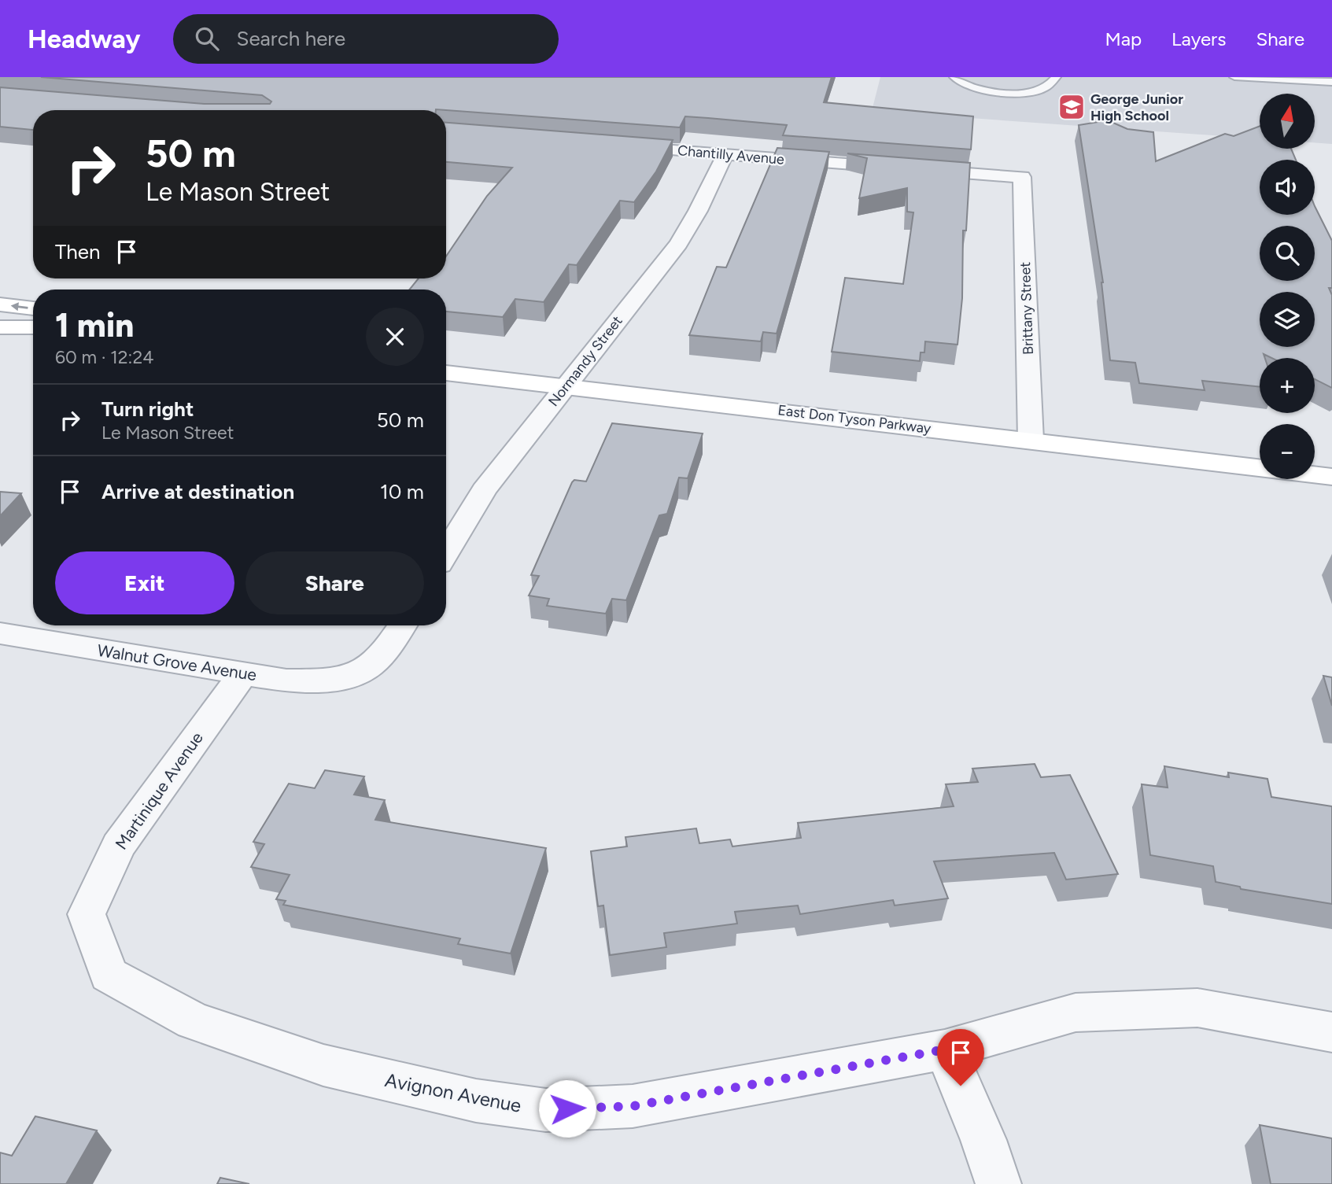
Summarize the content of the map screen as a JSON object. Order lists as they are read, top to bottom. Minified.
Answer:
{"streets":{"main road":["East Don Tyson Parkway"],"street":["Chantilly Avenue","Brittany Street","Normandy Street","Walnut Grove Avenue","Martinique Avenue","Avignon Avenue"]},"crossings":[["Chantilly Avenue","Brittany Street"],["Chantilly Avenue","Normandy Street"],["Brittany Street","East Don Tyson Parkway"],["Normandy Street","East Don Tyson Parkway"],["Walnut Grove Avenue","Martinique Avenue"],["Martinique Avenue","Avignon Avenue"]],"places":{"school or university":["George Junior High School"]},"north":"top","page":{"header":"Headway","search":"Search here","nav":["Map","Layers","Share"],"map_buttons":["+","−"],"turn":["50 m","Le Mason Street"],"then":"Then","heading":["1 min","60 m · 12:24"],"list":[{"name":"Turn right","note":"Le Mason Street","value":"50 m"},{"name":"Arrive at destination","value":"10 m"}],"buttons":["Exit","Share"]}}
